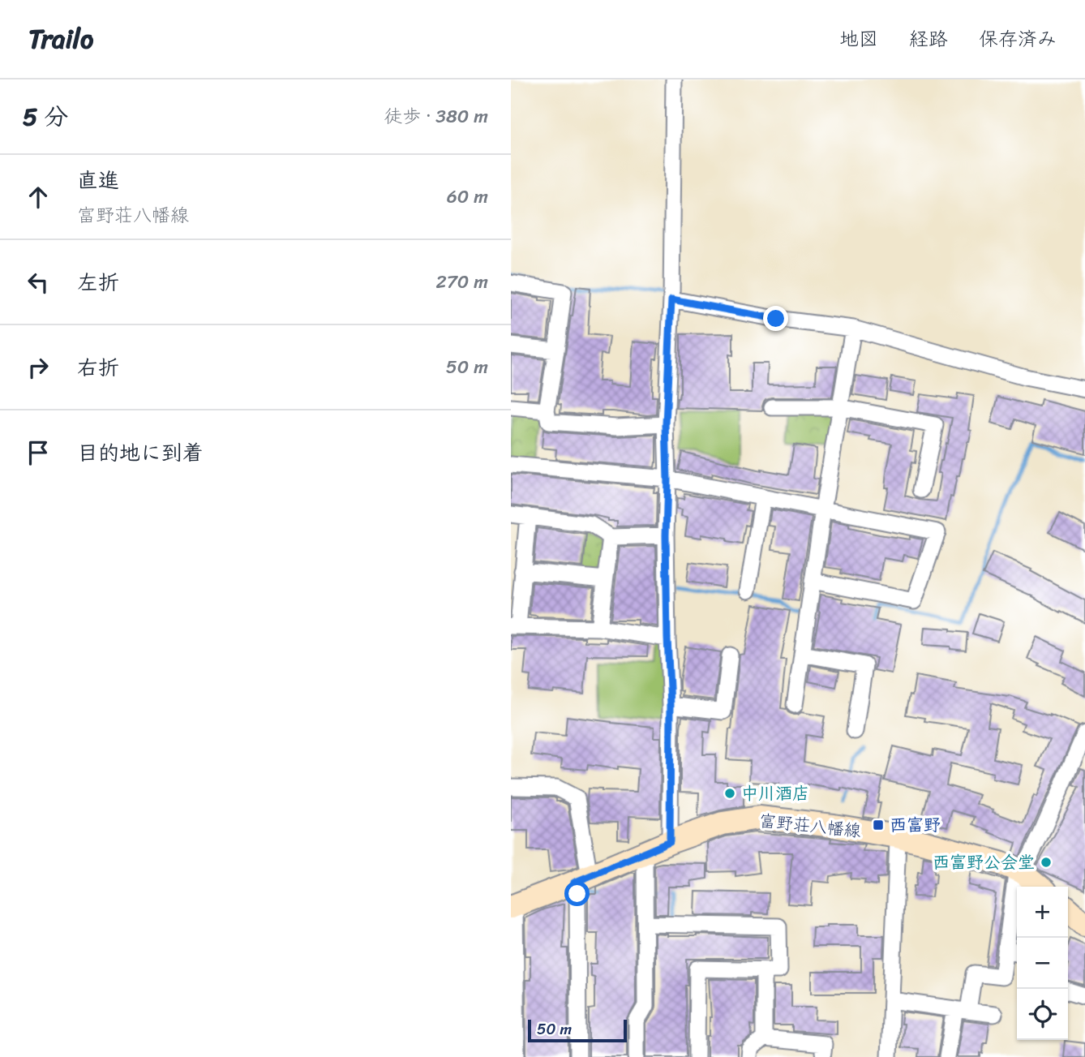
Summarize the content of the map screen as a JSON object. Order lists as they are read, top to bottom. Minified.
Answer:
{"streets":{"main road":["富野荘八幡線"]},"places":{"other":["中川酒店","西富野公会堂"],"transit":["西富野"]},"scale_bar":"50 m","page":{"header":"Trailo","nav":["地図","経路","保存済み"],"heading":["5 分","徒歩 · 380 m"],"list":[["直進","富野荘八幡線","60 m"],["左折","270 m"],["右折","50 m"],"目的地に到着"],"map_buttons":["+","−"],"scale":"50 m"}}
